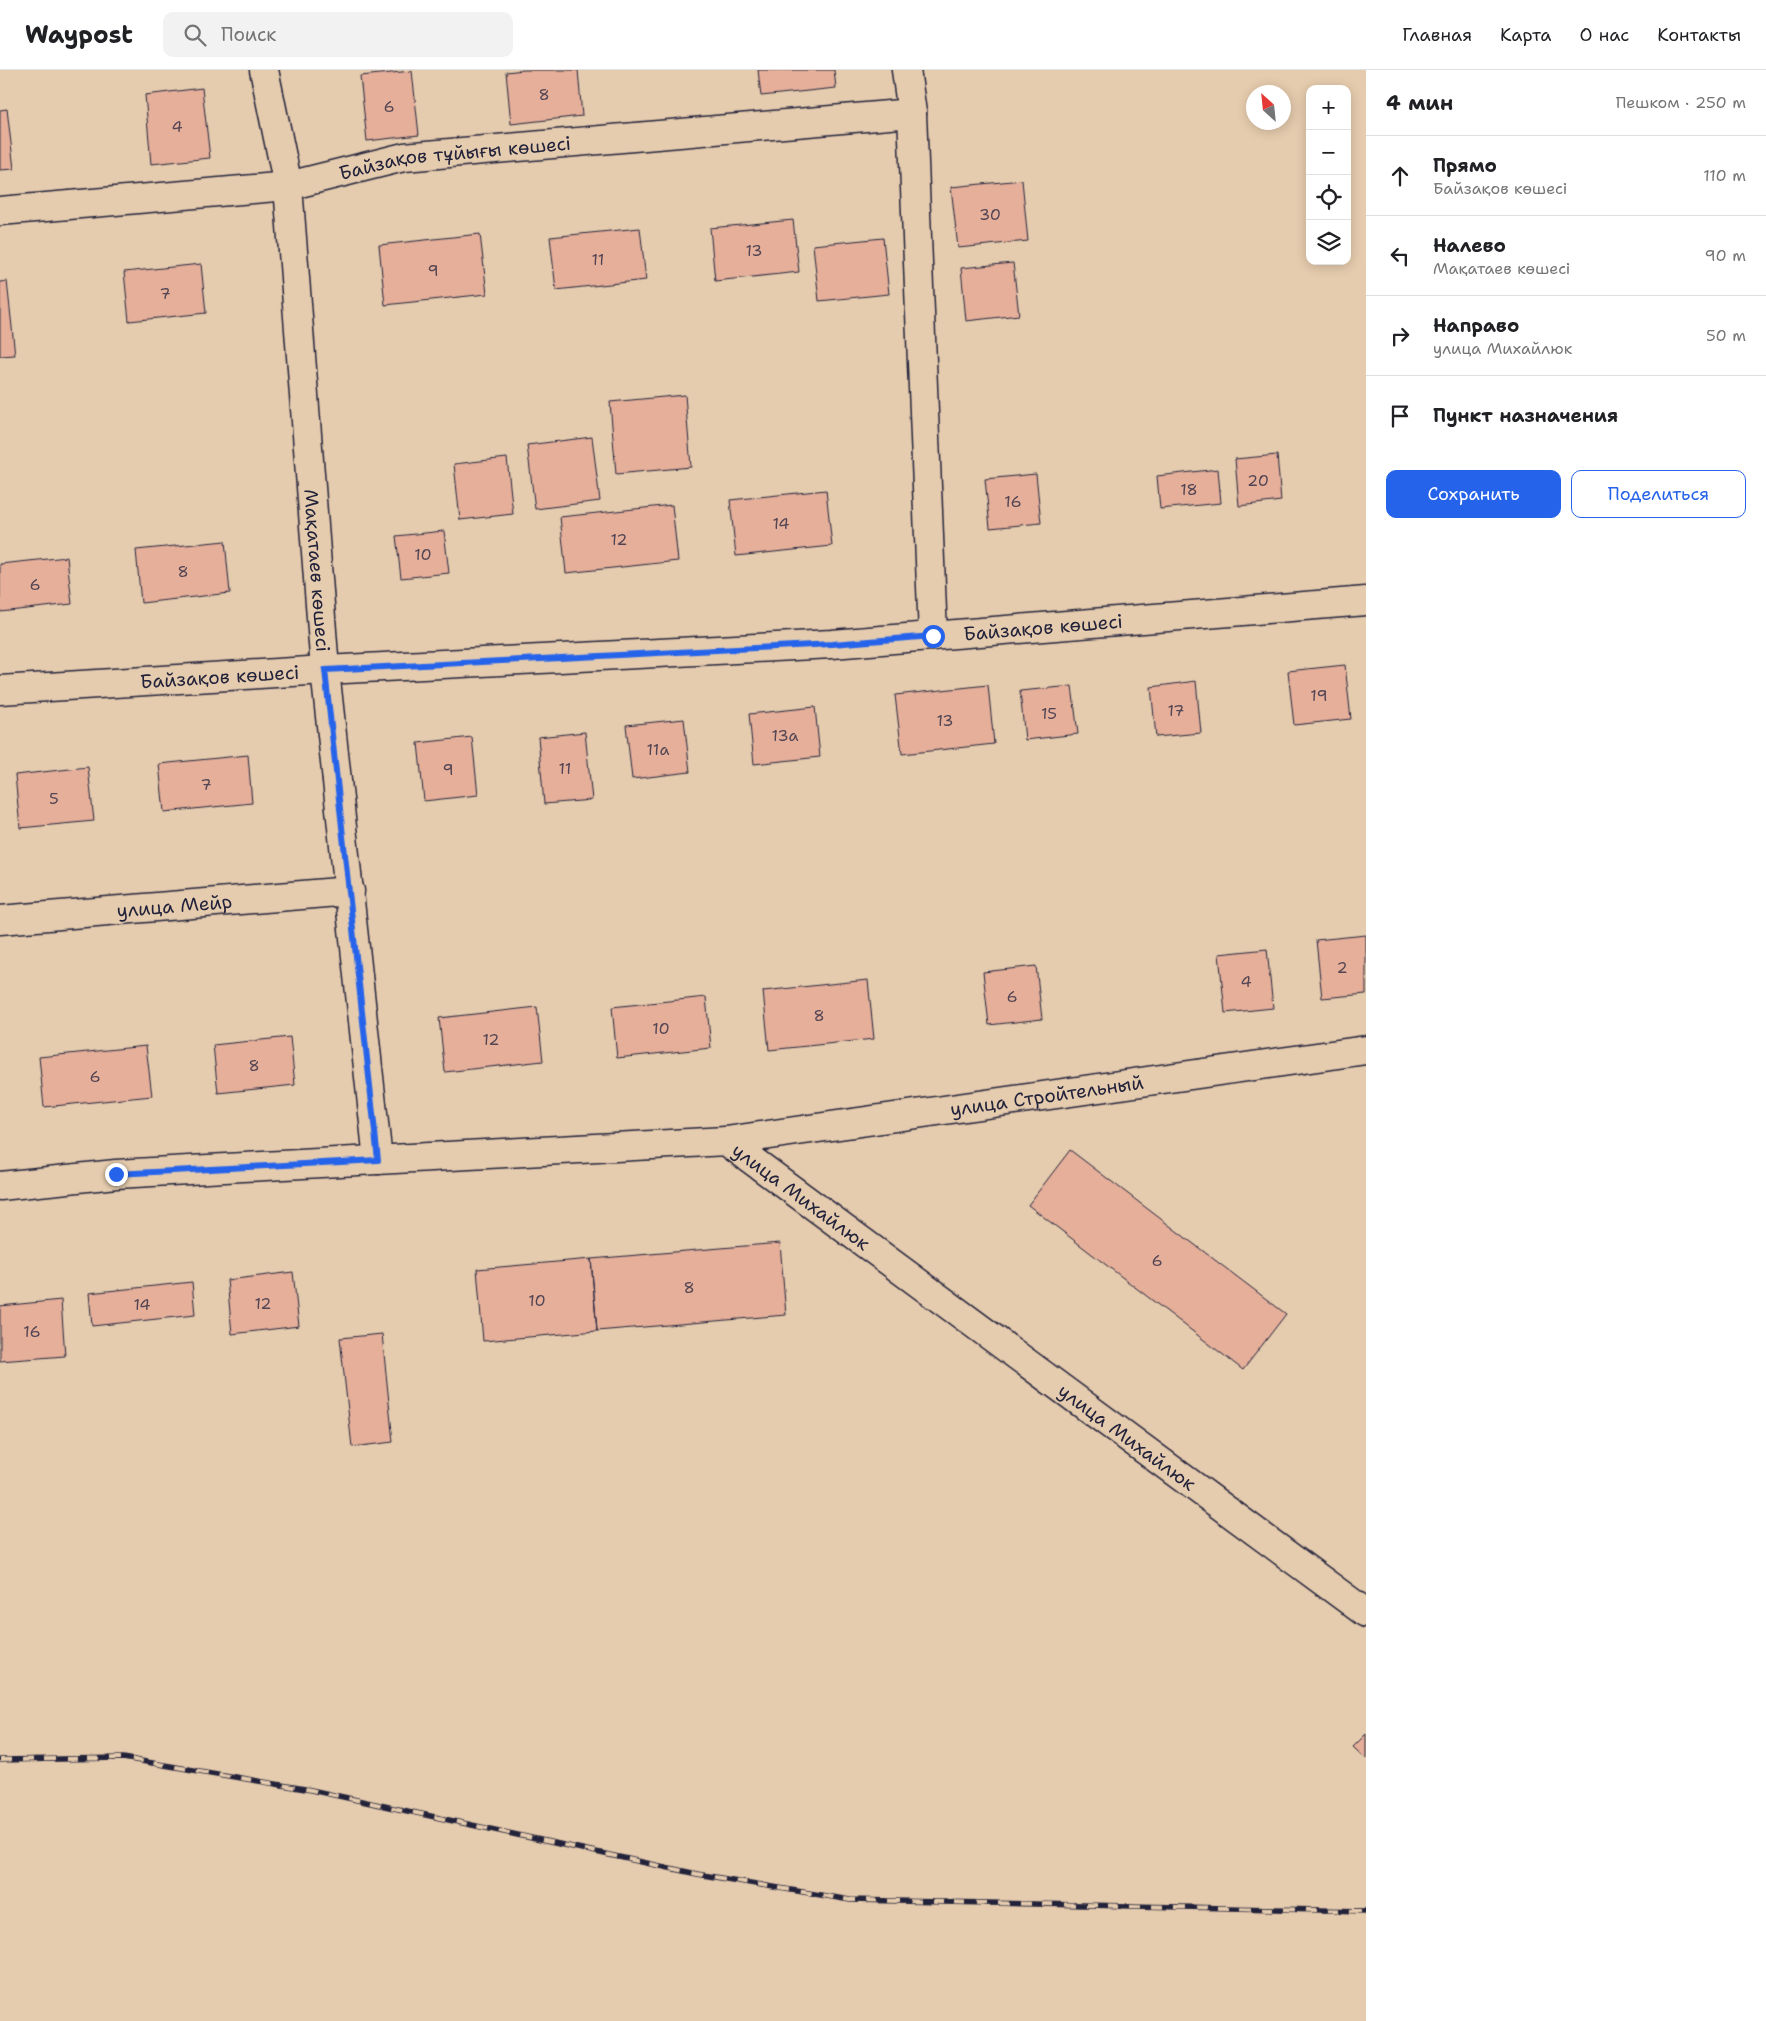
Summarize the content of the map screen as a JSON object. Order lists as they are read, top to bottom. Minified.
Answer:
{"streets":{"street":["Байзақов тұйығы көшесі","Мақатаев көшесі","Байзақов көшесі","улица Мейр","улица Стройтельный","улица Михайлюк"]},"crossings":[["Байзақов тұйығы көшесі","Мақатаев көшесі"],["Мақатаев көшесі","Байзақов көшесі"],["Мақатаев көшесі","улица Мейр"],["Мақатаев көшесі","улица Михайлюк"],["улица Стройтельный","улица Михайлюк"]],"house_numbers":["8","6","4","30","13","11","9","7","20","18","16","14","12","10","8","6","19","17","15","13","13а","11а","11","9","7","5","2","4","6","8","10","12","8","6","6","8","10","12","14","16"],"north":"top left","page":{"header":"Waypost","search":"Поиск","nav":["Главная","Карта","О нас","Контакты"],"heading":["4 мин","Пешком · 250 m"],"map_buttons":["+","−"],"list":[["Прямо","Байзақов көшесі","110 m"],["Налево","Мақатаев көшесі","90 m"],["Направо","улица Михайлюк","50 m"],"Пункт назначения"],"buttons":["Сохранить","Поделиться"]}}
